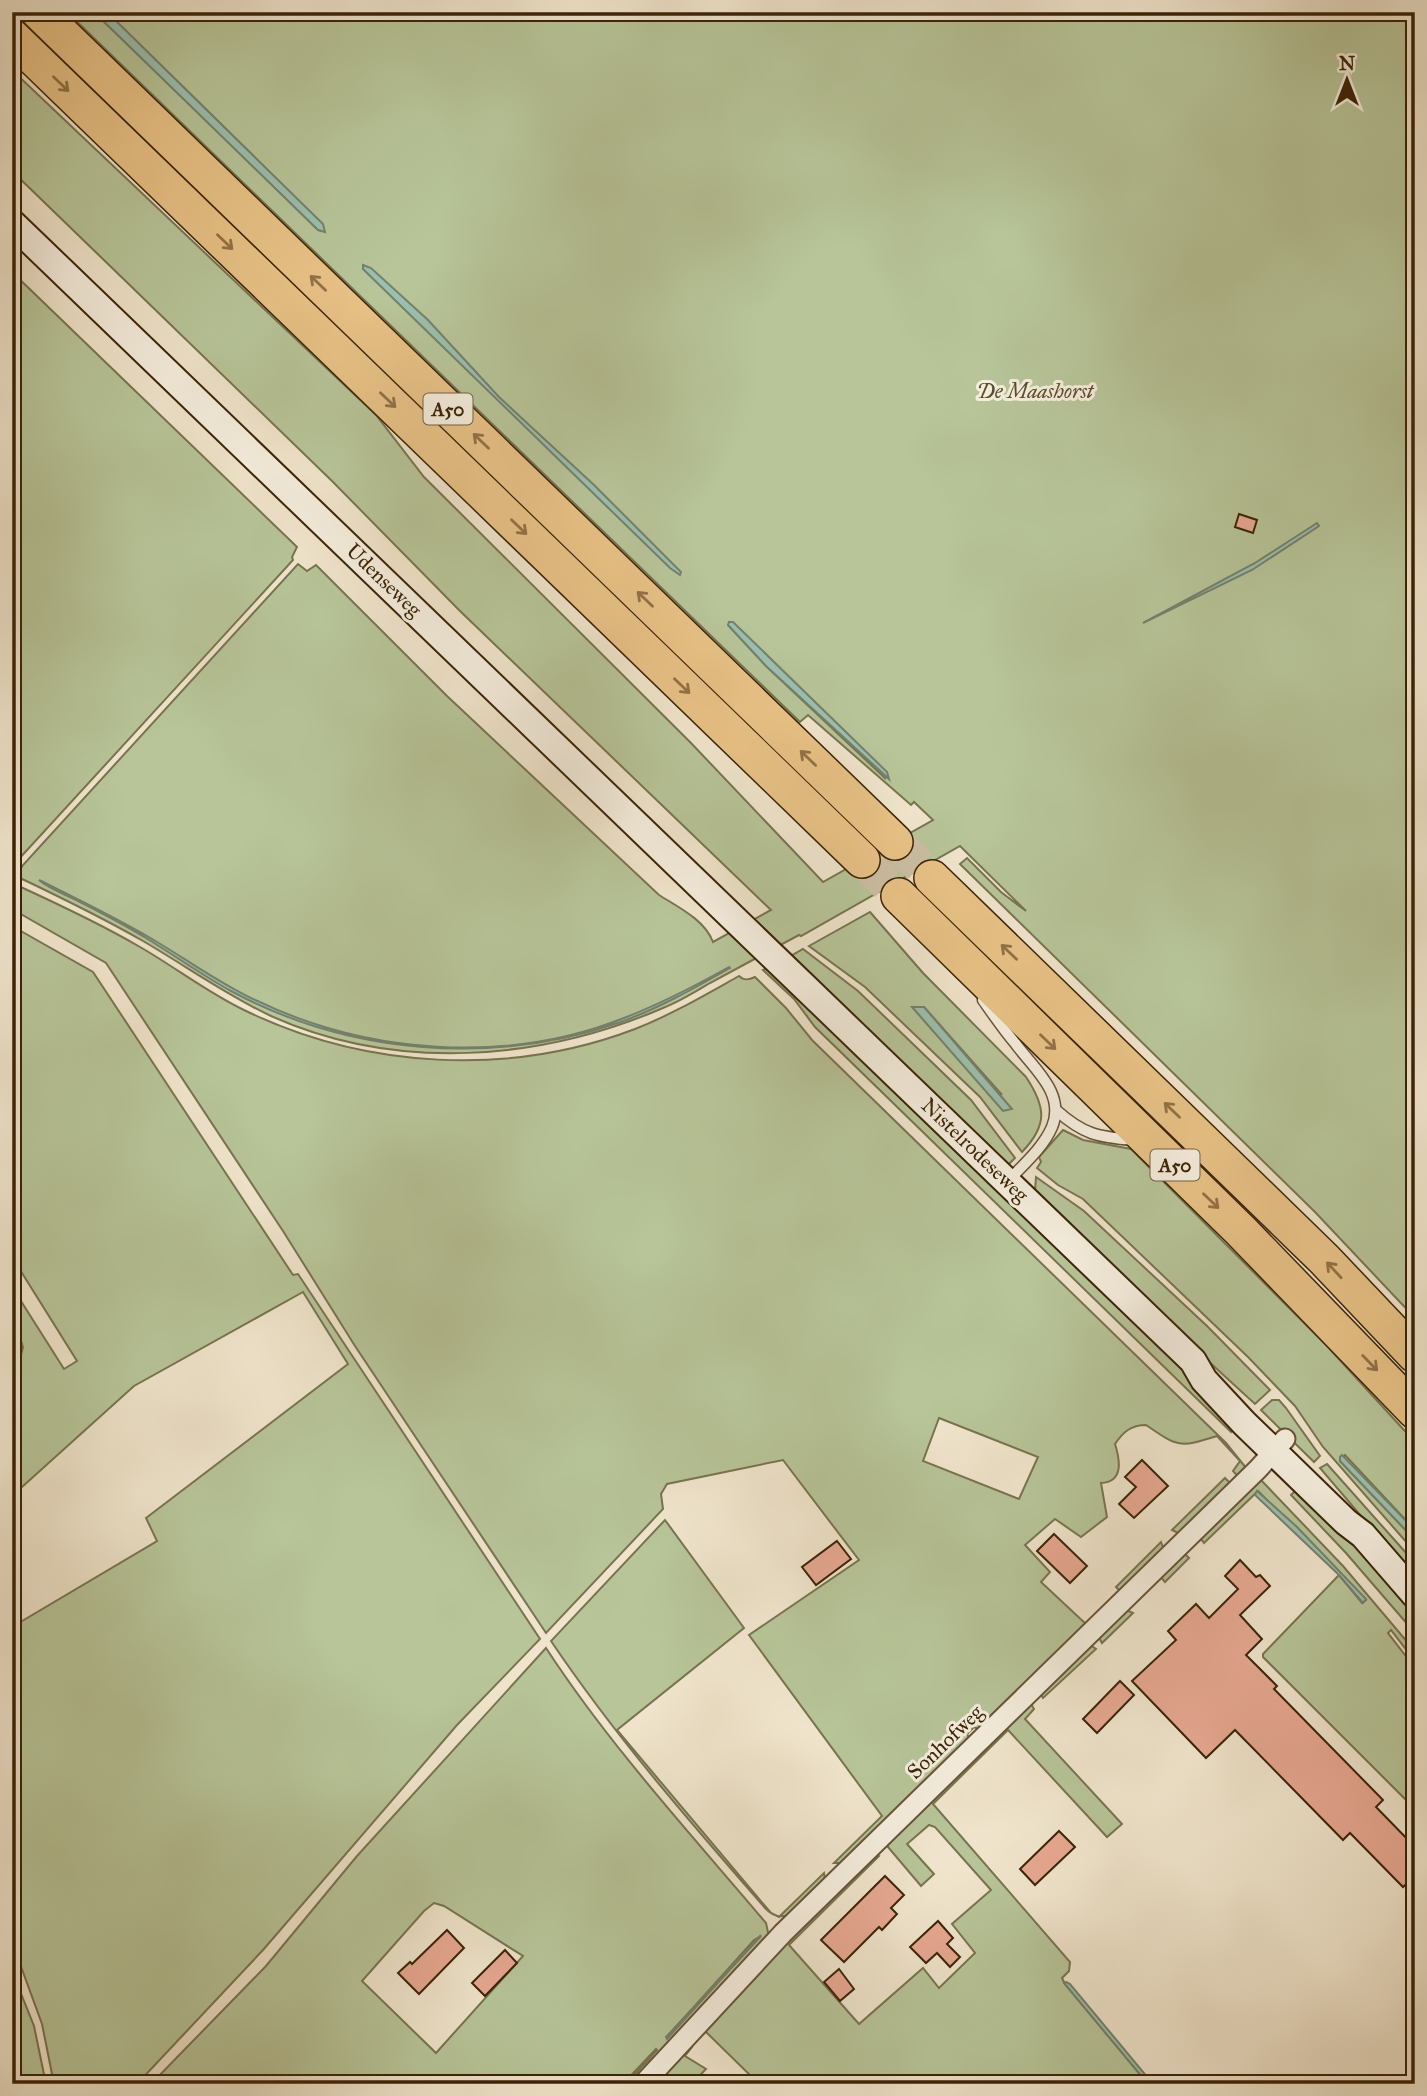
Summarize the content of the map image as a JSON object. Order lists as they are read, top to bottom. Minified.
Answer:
{"streets":{"highway":["A50"],"street":["Udenseweg","Nistelrodeseweg","Sonhofweg"]},"crossings":[["Udenseweg","Nistelrodeseweg"],["Nistelrodeseweg","Sonhofweg"]],"parks":["De Maashorst"],"north":"top"}
